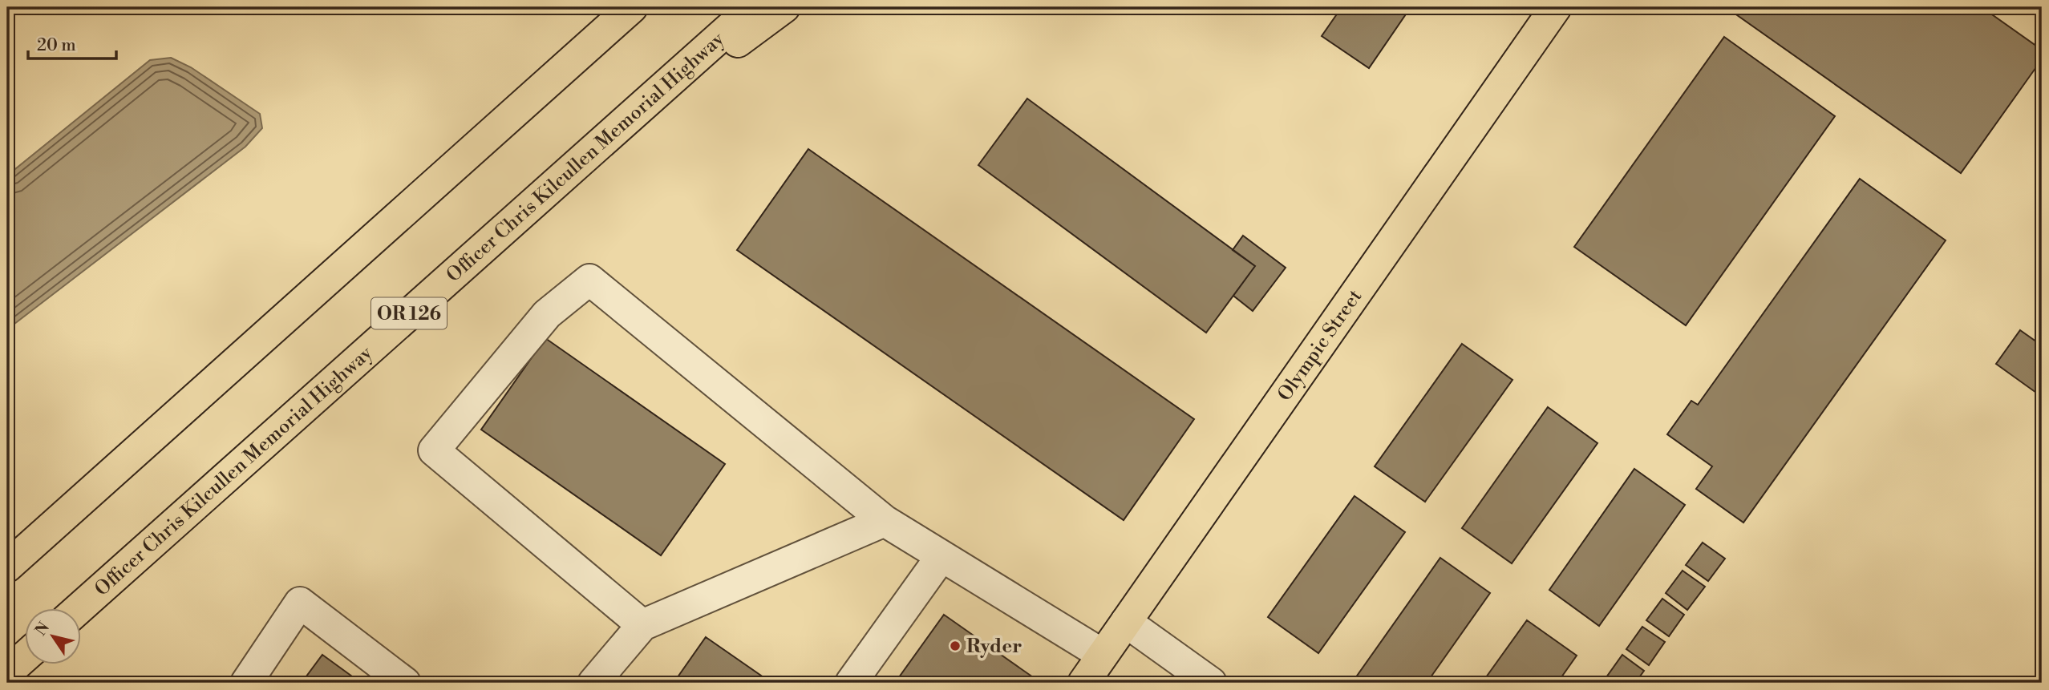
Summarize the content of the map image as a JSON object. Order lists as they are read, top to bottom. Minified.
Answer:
{"streets":{"main road":["Officer Chris Kilcullen Memorial Highway","OR 126","Olympic Street"]},"places":["Ryder"],"scale_bar":"20 m","north":"top left"}
